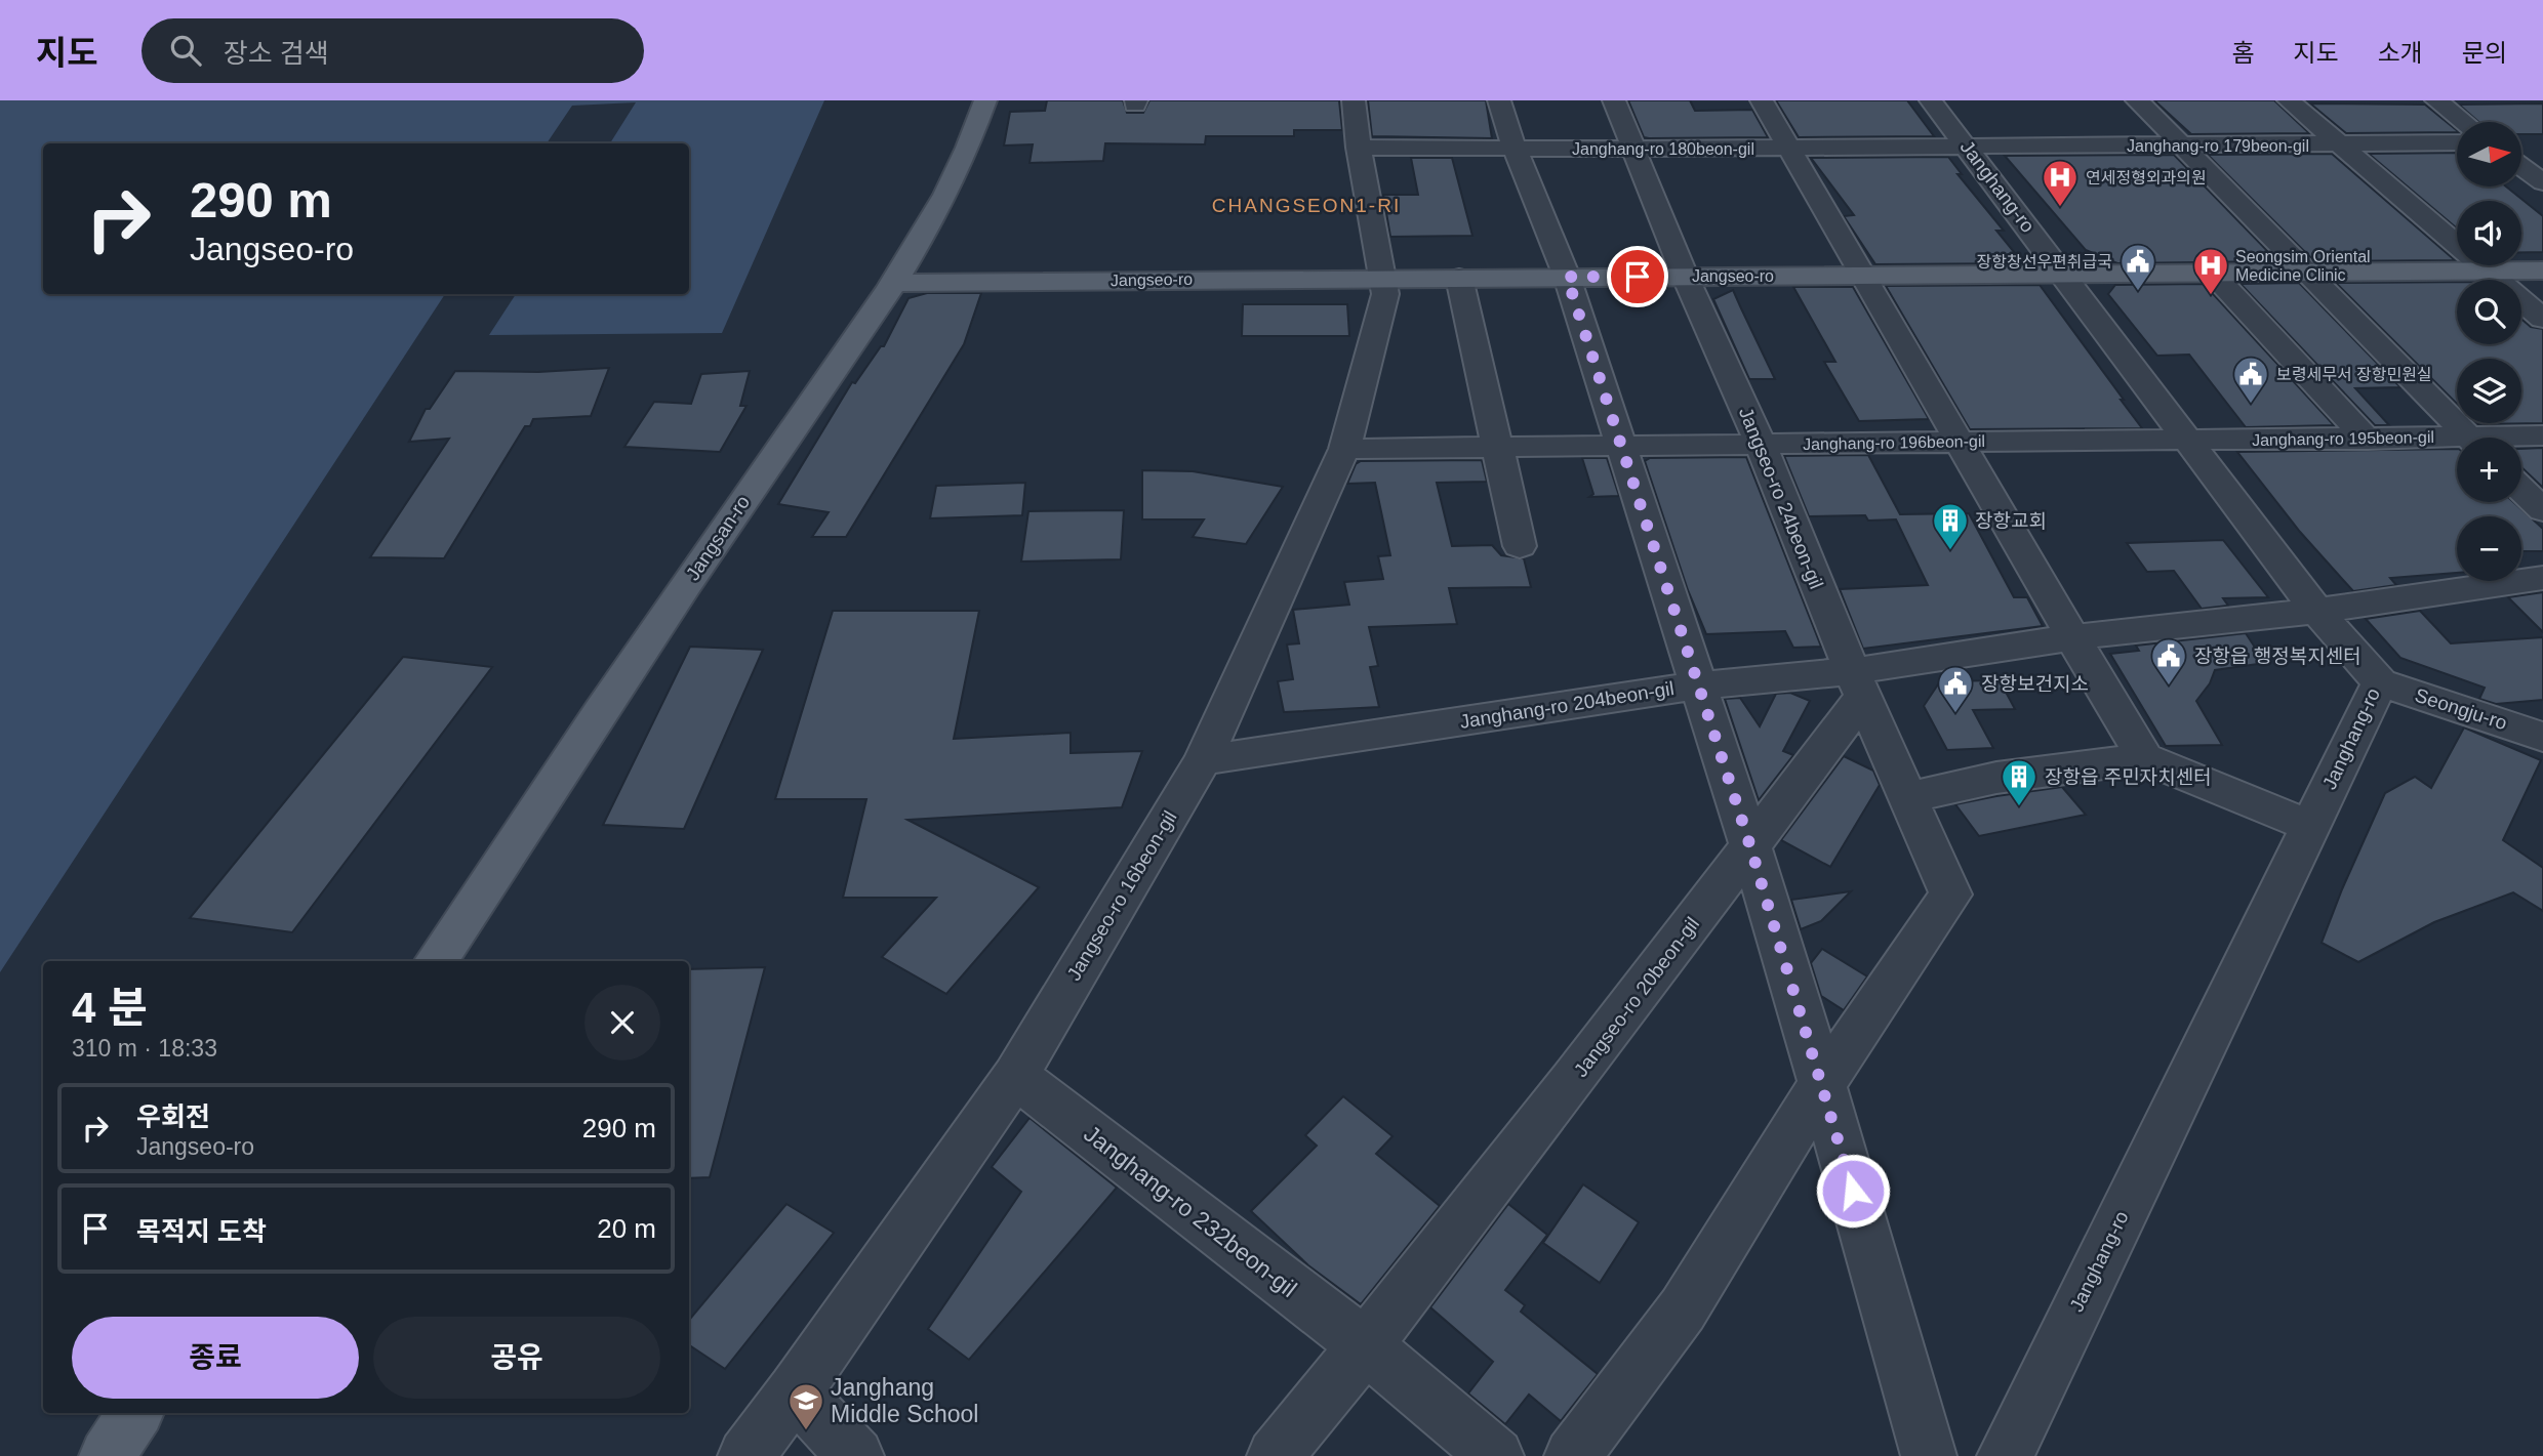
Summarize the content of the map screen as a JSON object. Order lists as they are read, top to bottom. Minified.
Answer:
{"streets":{"main road":["Jangseo-ro","Jangsan-ro"],"street":["Janghang-ro 179beon-gil","Janghang-ro 180beon-gil","Janghang-ro","Janghang-ro 195beon-gil","Janghang-ro 196beon-gil","Jangseo-ro 24beon-gil","Janghang-ro 204beon-gil","Seongju-ro","Jangseo-ro 16beon-gil","Jangseo-ro 20beon-gil","Janghang-ro 232beon-gil"]},"crossings":[["Janghang-ro 179beon-gil","Janghang-ro 180beon-gil"],["Janghang-ro 179beon-gil","Janghang-ro"],["Janghang-ro 180beon-gil","Janghang-ro"],["Janghang-ro 180beon-gil","Jangseo-ro 24beon-gil"],["Janghang-ro 180beon-gil","Jangseo-ro 16beon-gil"],["Janghang-ro","Jangseo-ro"],["Janghang-ro","Janghang-ro 195beon-gil"],["Janghang-ro","Janghang-ro 196beon-gil"],["Janghang-ro","Janghang-ro 204beon-gil"],["Janghang-ro","Seongju-ro"],["Jangseo-ro","Jangseo-ro 24beon-gil"],["Jangseo-ro","Jangsan-ro"],["Jangseo-ro","Jangseo-ro 16beon-gil"],["Janghang-ro 195beon-gil","Janghang-ro 196beon-gil"],["Janghang-ro 196beon-gil","Jangseo-ro 24beon-gil"],["Janghang-ro 196beon-gil","Jangseo-ro 16beon-gil"],["Jangseo-ro 24beon-gil","Janghang-ro 204beon-gil"],["Jangseo-ro 24beon-gil","Jangseo-ro 20beon-gil"],["Janghang-ro 204beon-gil","Jangseo-ro 16beon-gil"],["Janghang-ro 204beon-gil","Jangseo-ro 20beon-gil"],["Jangseo-ro 16beon-gil","Janghang-ro 232beon-gil"],["Jangseo-ro 20beon-gil","Janghang-ro 232beon-gil"]],"districts":["CHANGSEON1-RI"],"places":{"hospital":["연세정형외과의원","Seongsim Oriental Medicine Clinic"],"public building":["장항창선우편취급국","보령세무서 장항민원실","장항읍 행정복지센터","장항보건지소"],"building":["장항교회","장항읍 주민자치센터"],"school or university":["Janghang Middle School"]},"north":"right","page":{"header":"지도","search":"장소 검색","nav":["홈","지도","소개","문의"],"map_buttons":["+","−"],"turn":["290 m","Jangseo-ro"],"heading":["4 분","310 m · 18:33"],"list":[{"name":"우회전","note":"Jangseo-ro","value":"290 m"},{"name":"목적지 도착","value":"20 m"}],"buttons":["종료","공유"]}}
